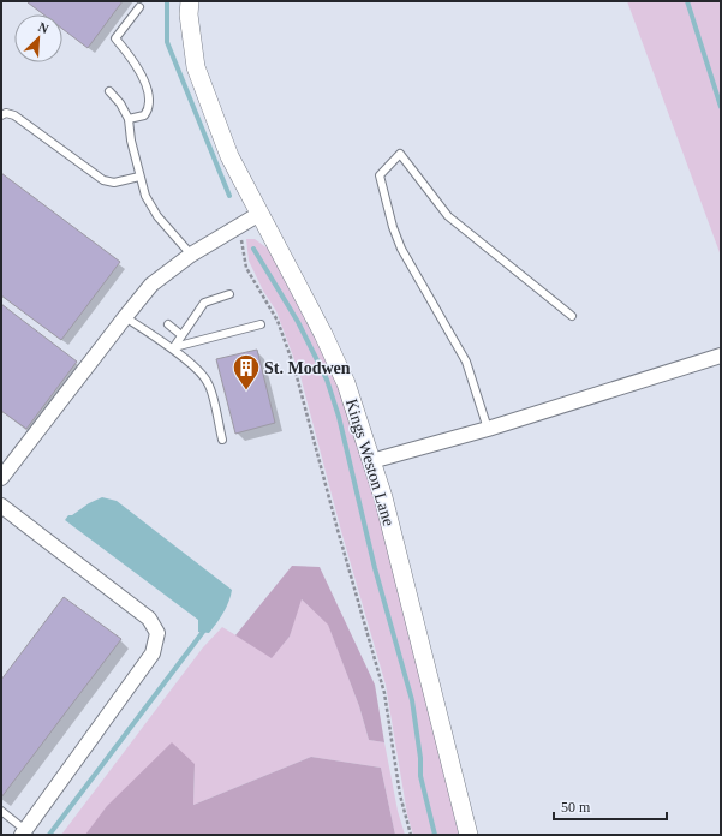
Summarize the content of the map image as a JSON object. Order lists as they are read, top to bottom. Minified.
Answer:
{"streets":{"street":["Kings Weston Lane"]},"places":{"building":["St. Modwen"]},"scale_bar":"50 m","north":"top right"}
